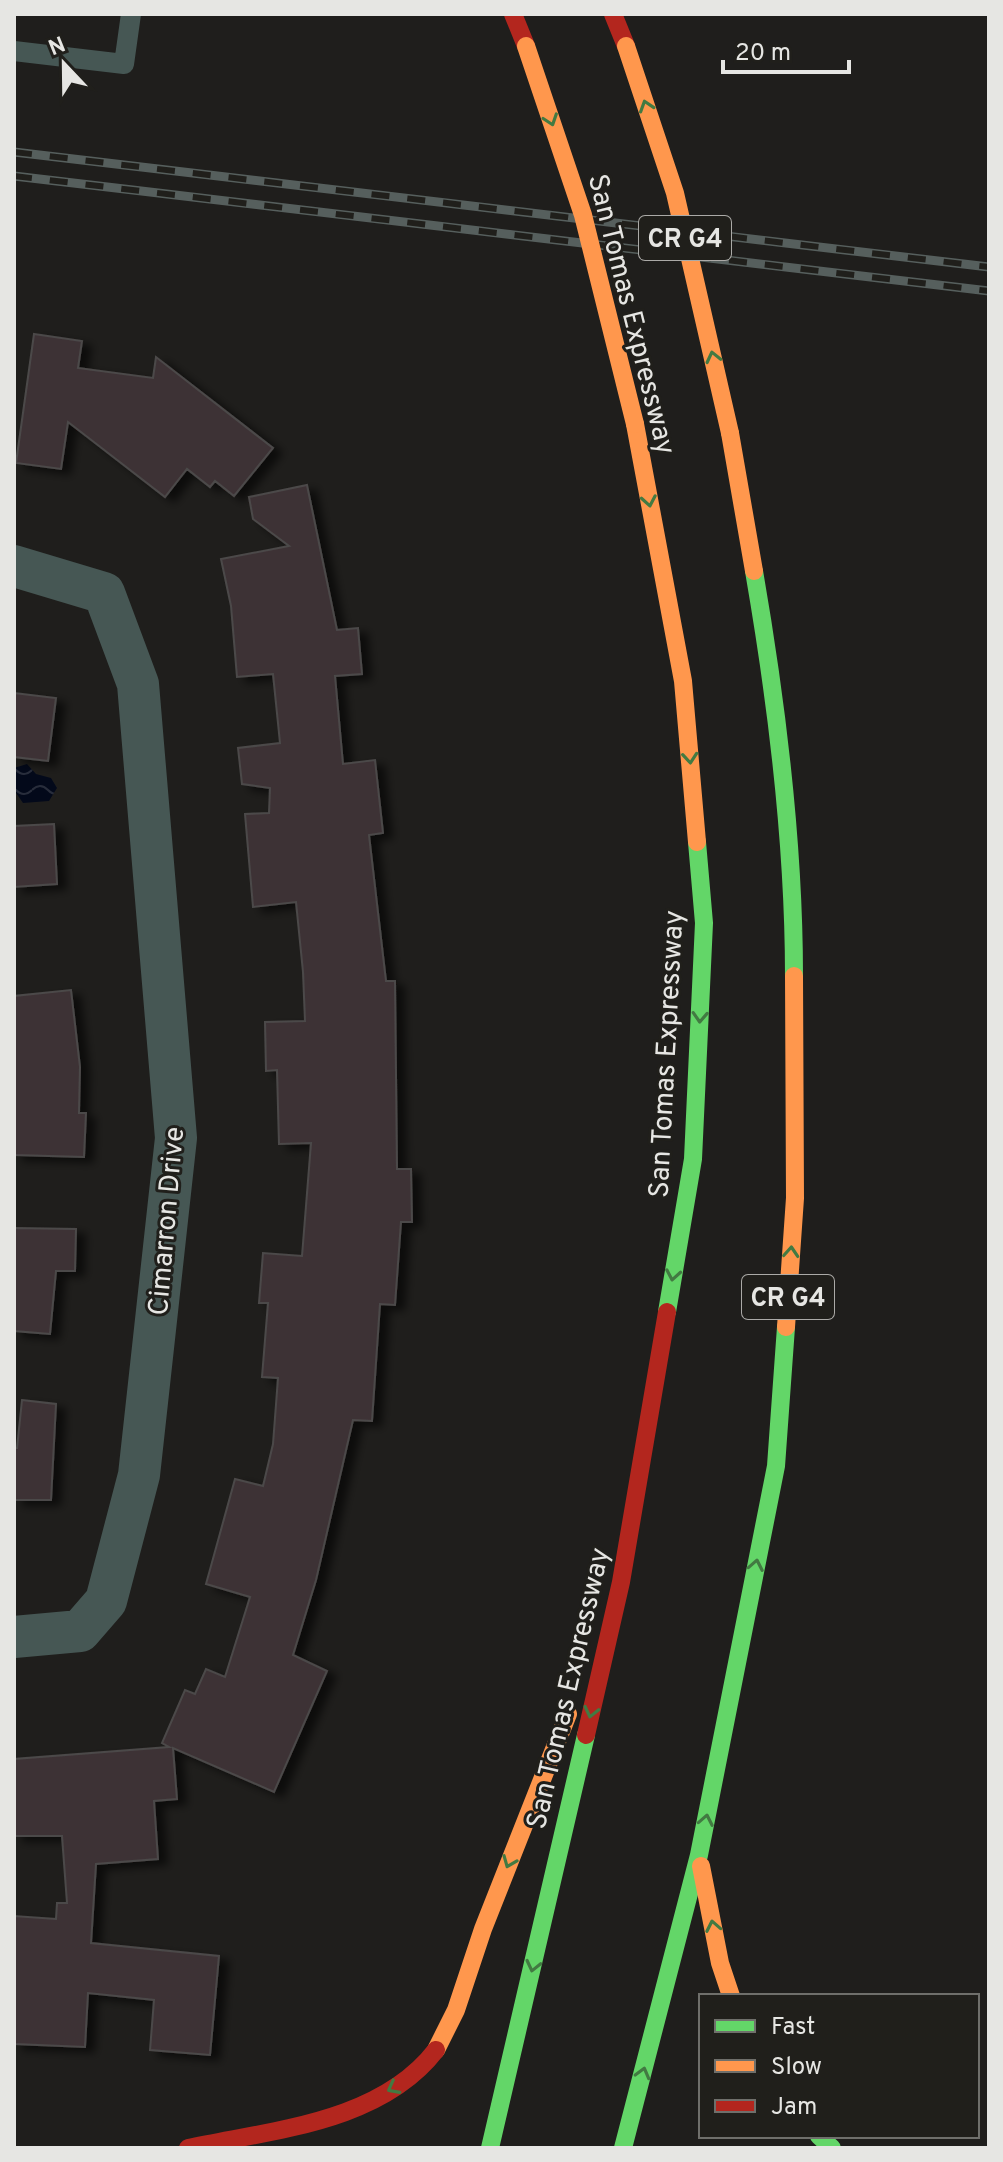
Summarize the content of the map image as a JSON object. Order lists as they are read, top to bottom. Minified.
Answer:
{"streets":{"highway":["CR G4","San Tomas Expressway"],"street":["Cimarron Drive"]},"legend":["Fast","Slow","Jam"],"scale_bar":"20 m","north":"top"}
